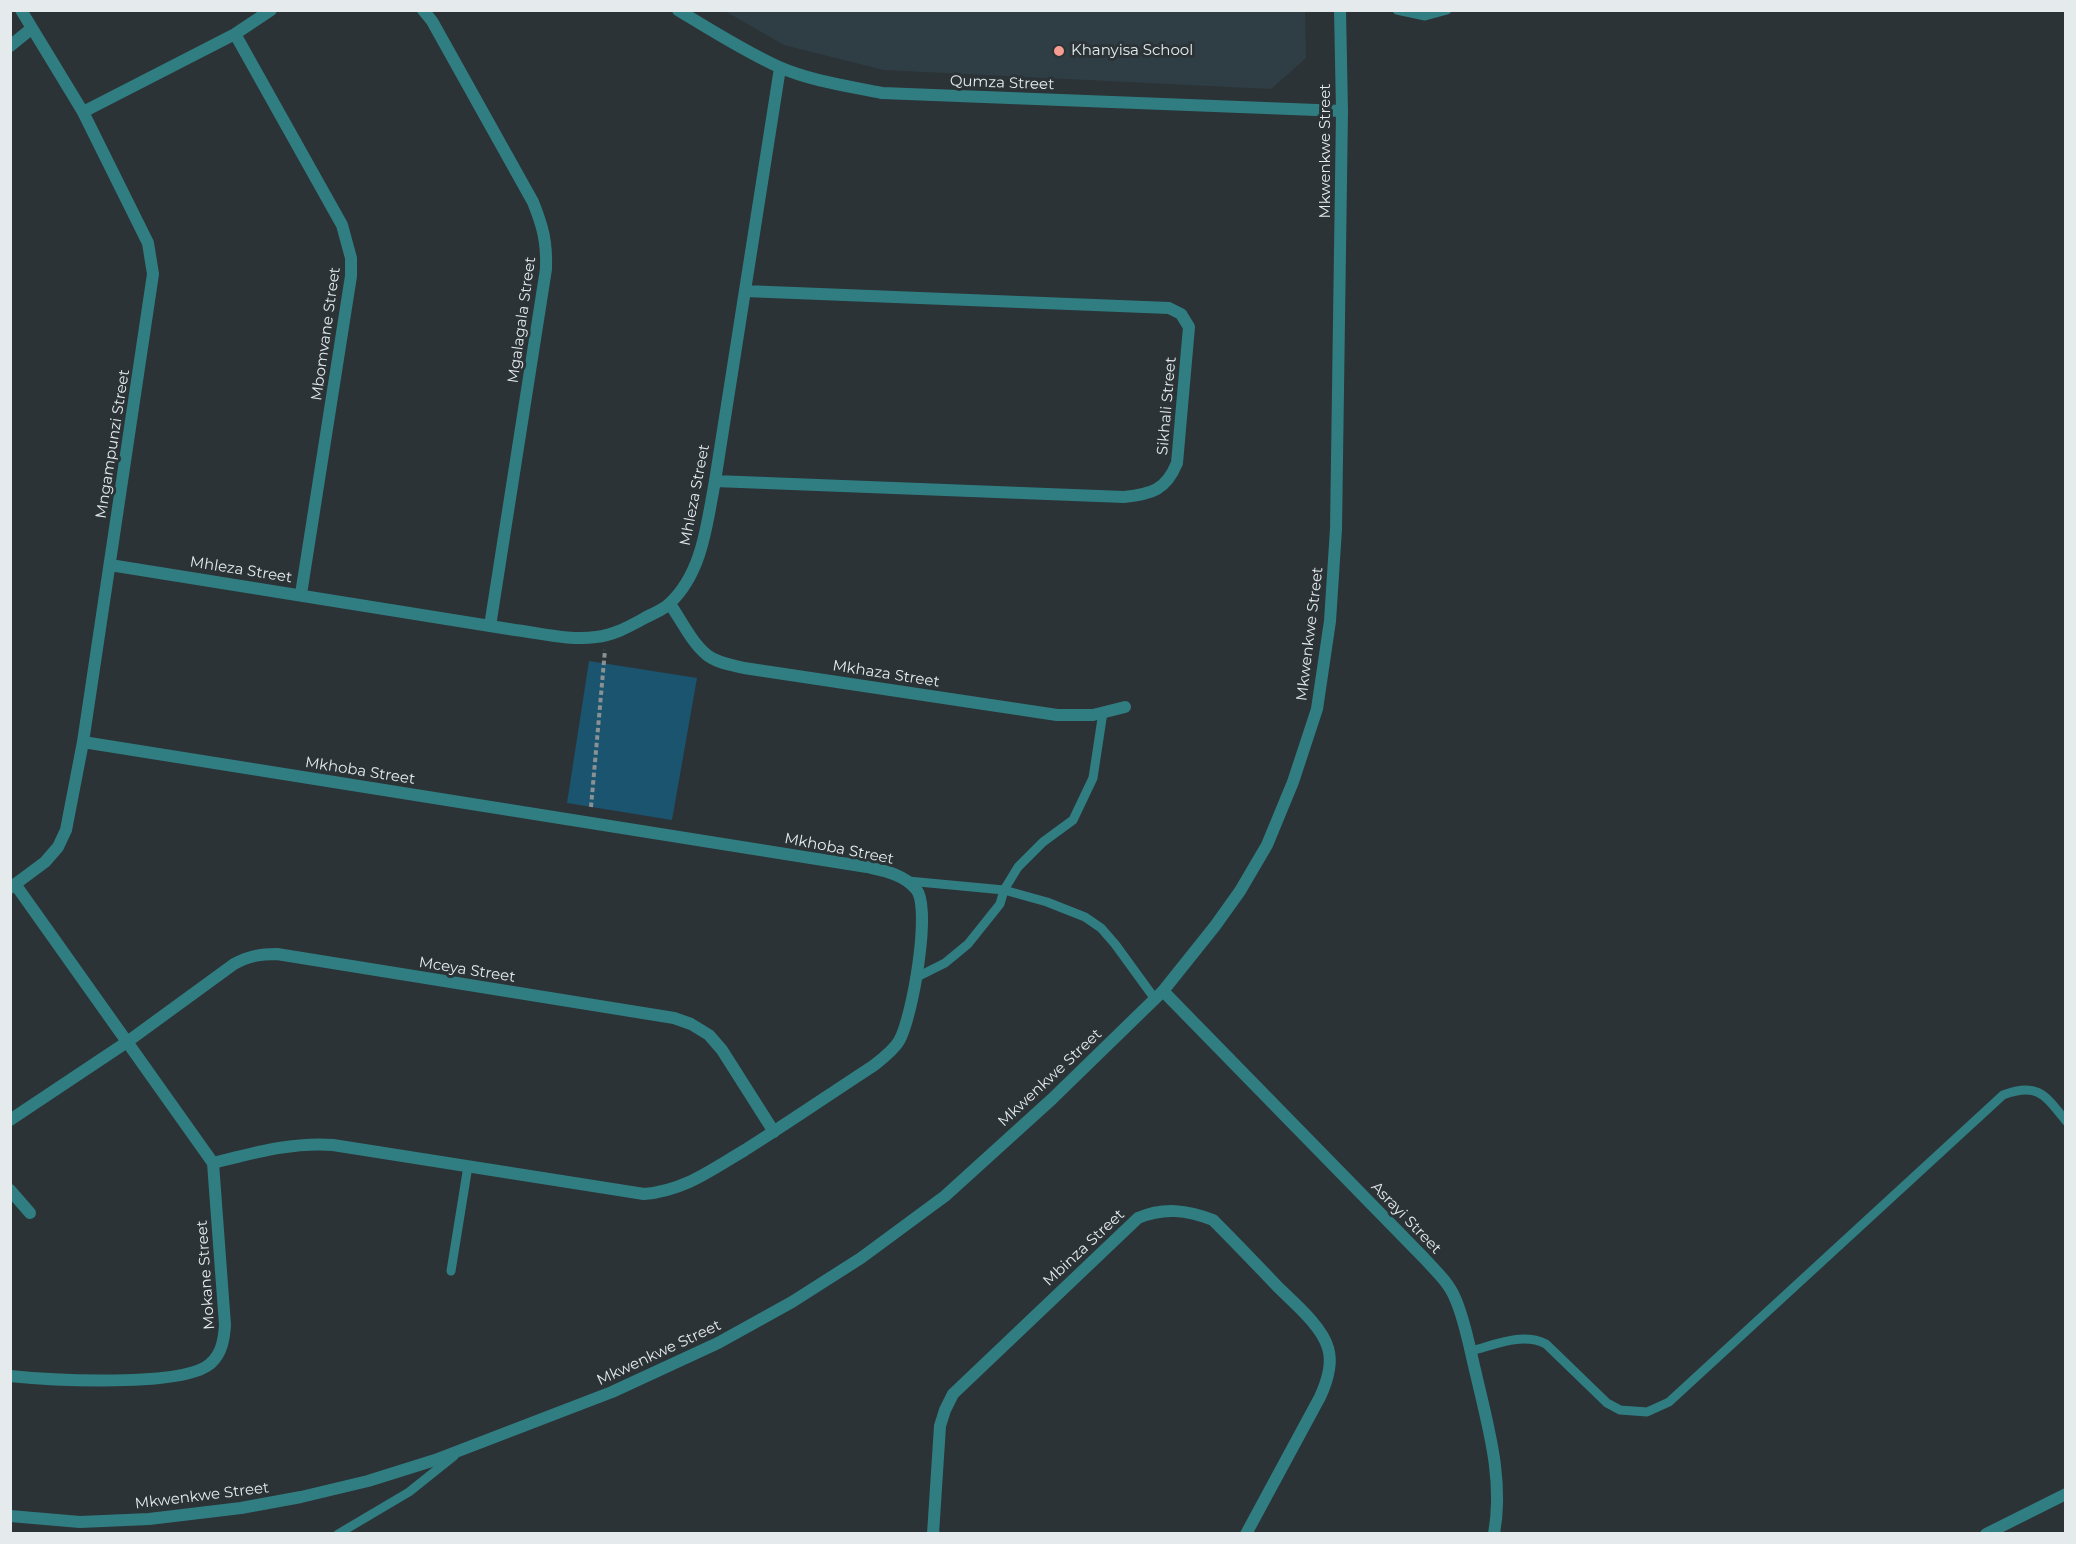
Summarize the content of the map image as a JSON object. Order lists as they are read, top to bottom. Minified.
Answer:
{"streets":{"street":["Qumza Street","Mkwenkwe Street","Mgalagala Street","Mbomvane Street","Sikhali Street","Mngampunzi Street","Mhleza Street","Mkhaza Street","Mkhoba Street","Mceya Street","Asrayi Street","Mbinza Street","Mokane Street"]},"crossings":[["Qumza Street","Mkwenkwe Street"],["Qumza Street","Mhleza Street"],["Mkwenkwe Street","Asrayi Street"],["Mgalagala Street","Mhleza Street"],["Mbomvane Street","Mhleza Street"],["Sikhali Street","Mhleza Street"],["Mngampunzi Street","Mhleza Street"],["Mngampunzi Street","Mkhoba Street"],["Mhleza Street","Mkhaza Street"],["Mkhoba Street","Mceya Street"],["Mkhoba Street","Mokane Street"]],"places":["Khanyisa School"]}
